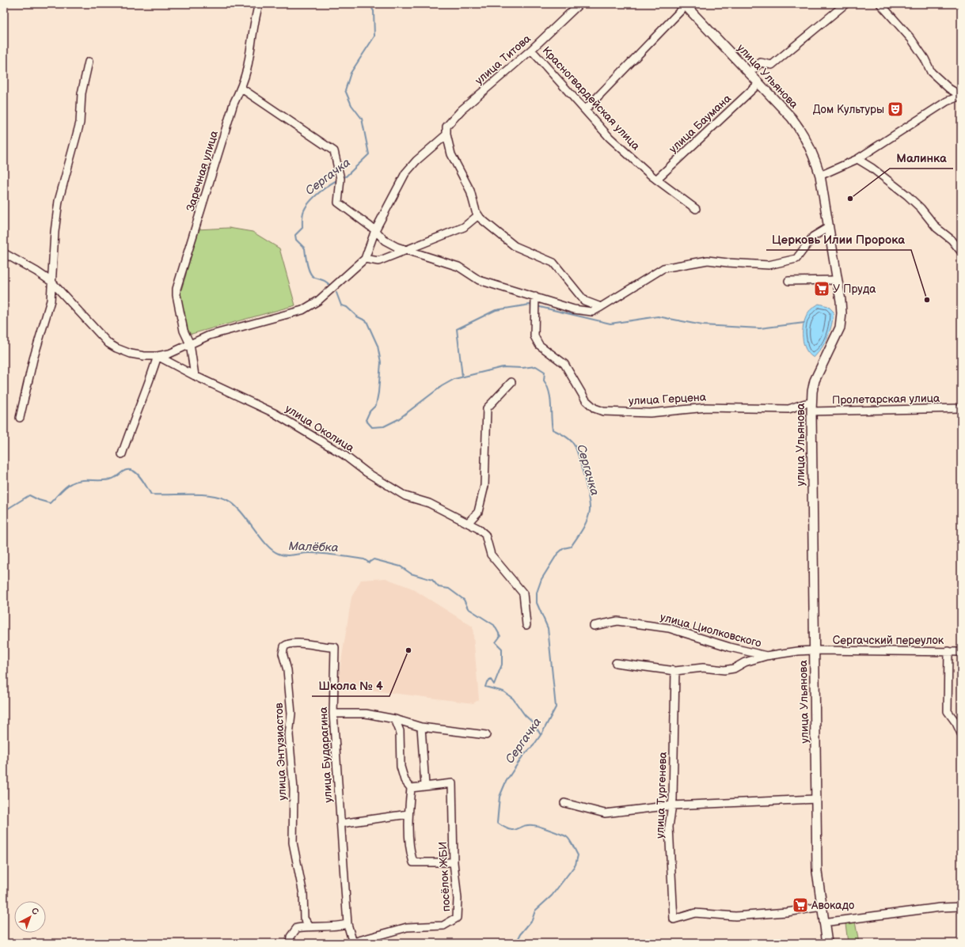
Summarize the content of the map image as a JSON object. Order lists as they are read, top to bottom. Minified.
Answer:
{"streets":{"main road":["улица Ульянова"],"street":["улица Титова","Красногвардейская улица","улица Баумана","Заречная улица","улица Герцена","Пролетарская улица","улица Околица","улица Циолковского","Сергачский переулок","улица Энтузиастов","улица Бударагина","улица Тургенева","посёлок ЖБИ"]},"crossings":[["улица Титова","Красногвардейская улица"],["улица Ульянова","улица Баумана"],["улица Ульянова","улица Герцена"],["улица Ульянова","Пролетарская улица"],["улица Ульянова","улица Циолковского"],["улица Ульянова","Сергачский переулок"],["улица Ульянова","улица Тургенева"],["Красногвардейская улица","улица Баумана"],["Заречная улица","улица Околица"],["улица Циолковского","Сергачский переулок"],["улица Циолковского","улица Тургенева"],["улица Энтузиастов","улица Бударагина"],["улица Бударагина","посёлок ЖБИ"]],"water":["Сергачка","Малёбка"],"places":{"theatre":["Дом Культуры"],"other":["Малинка","Церковь Илии Пророка","Школа № 4"],"supermarket":["У Пруда","Авокадо"]},"north":"top right"}
